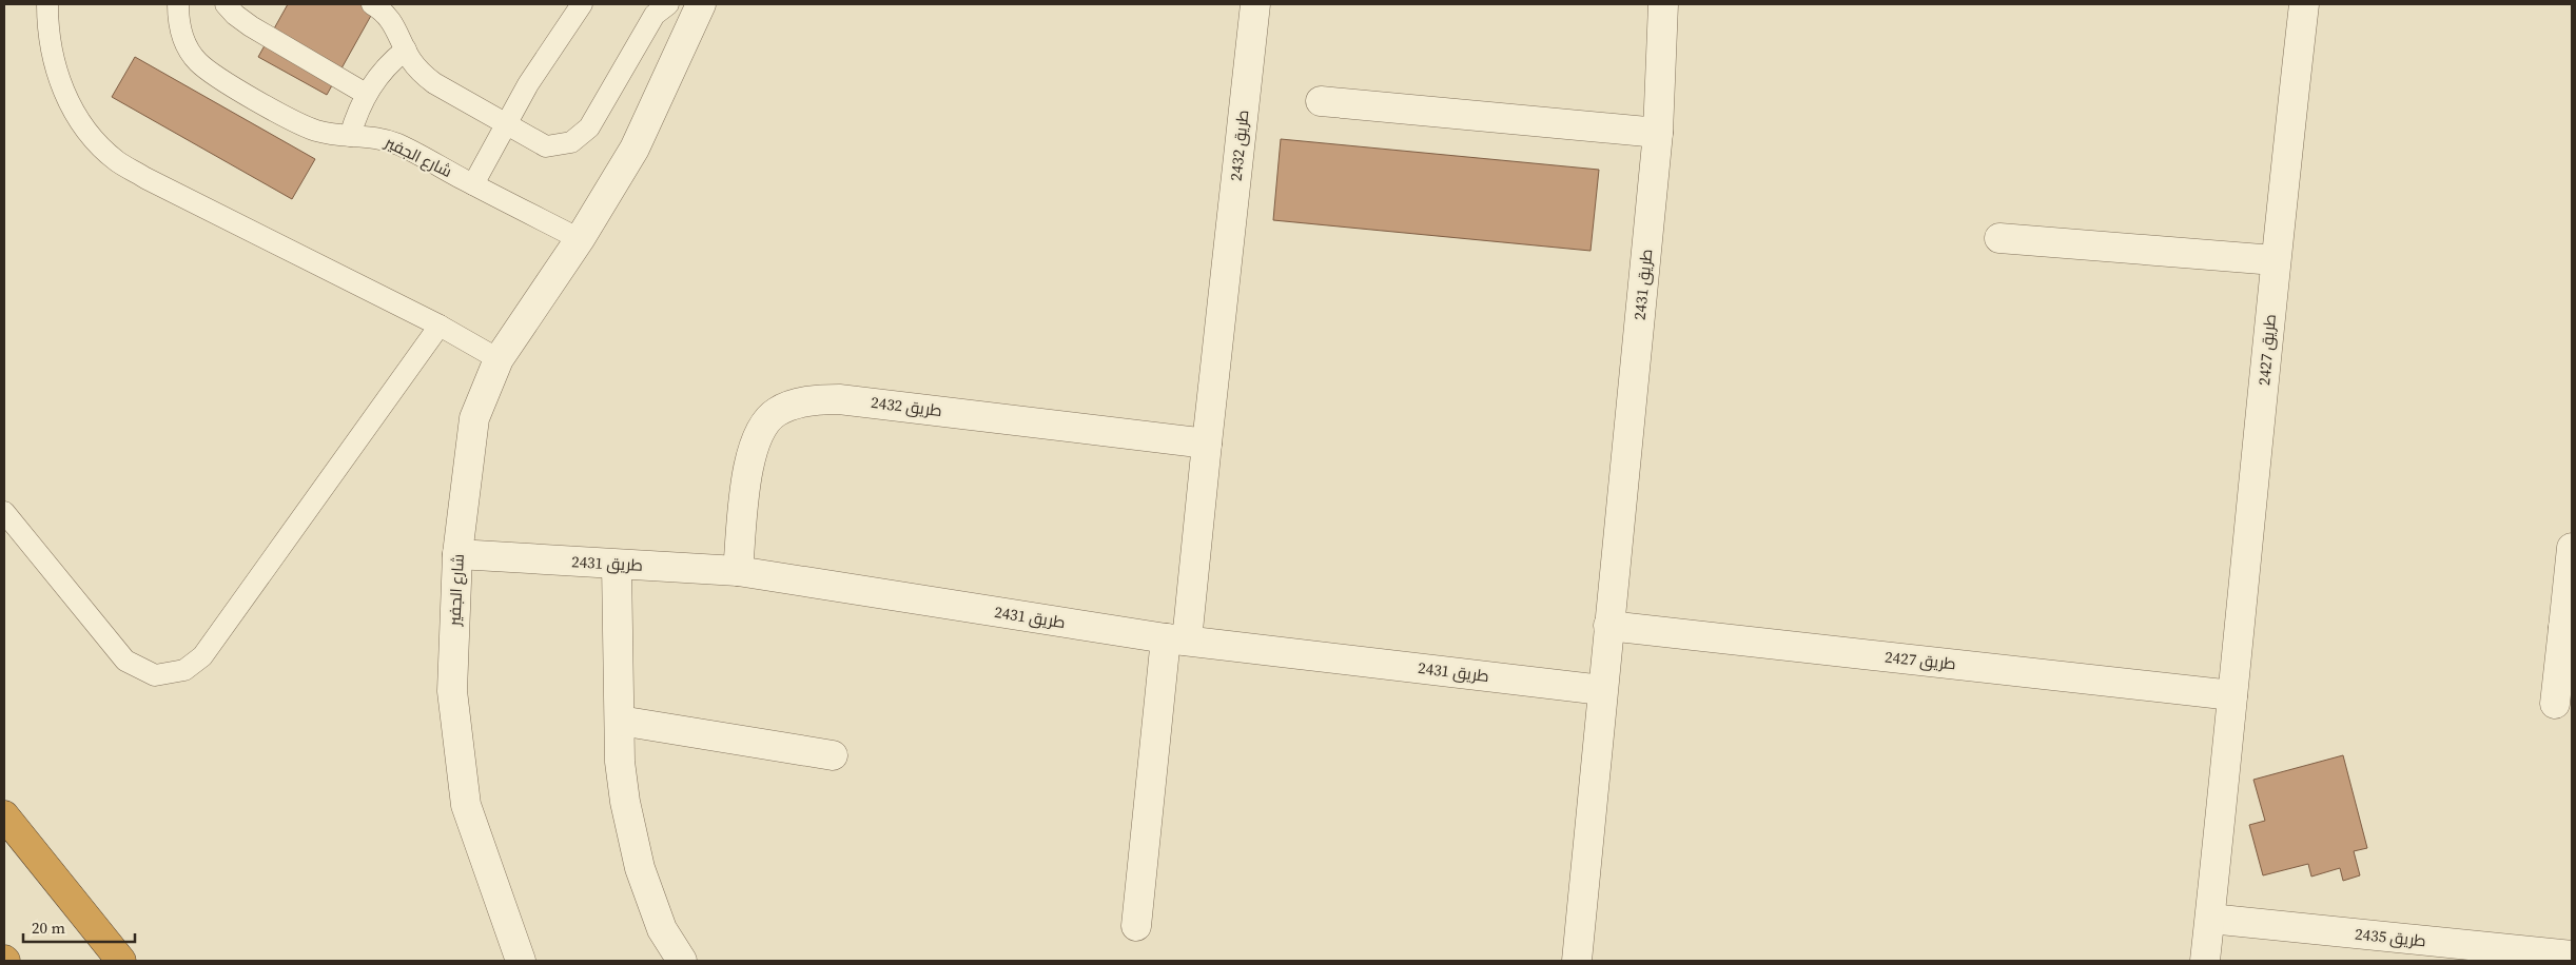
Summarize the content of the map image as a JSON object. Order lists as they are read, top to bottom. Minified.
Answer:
{"streets":{"street":["طريق 2432","شارع الجفير","طريق 2431","طريق 2427","طريق 2435"]},"crossings":[["طريق 2432","طريق 2431"],["شارع الجفير","طريق 2431"],["طريق 2431","طريق 2427"],["طريق 2427","طريق 2435"]],"scale_bar":"20 m"}
